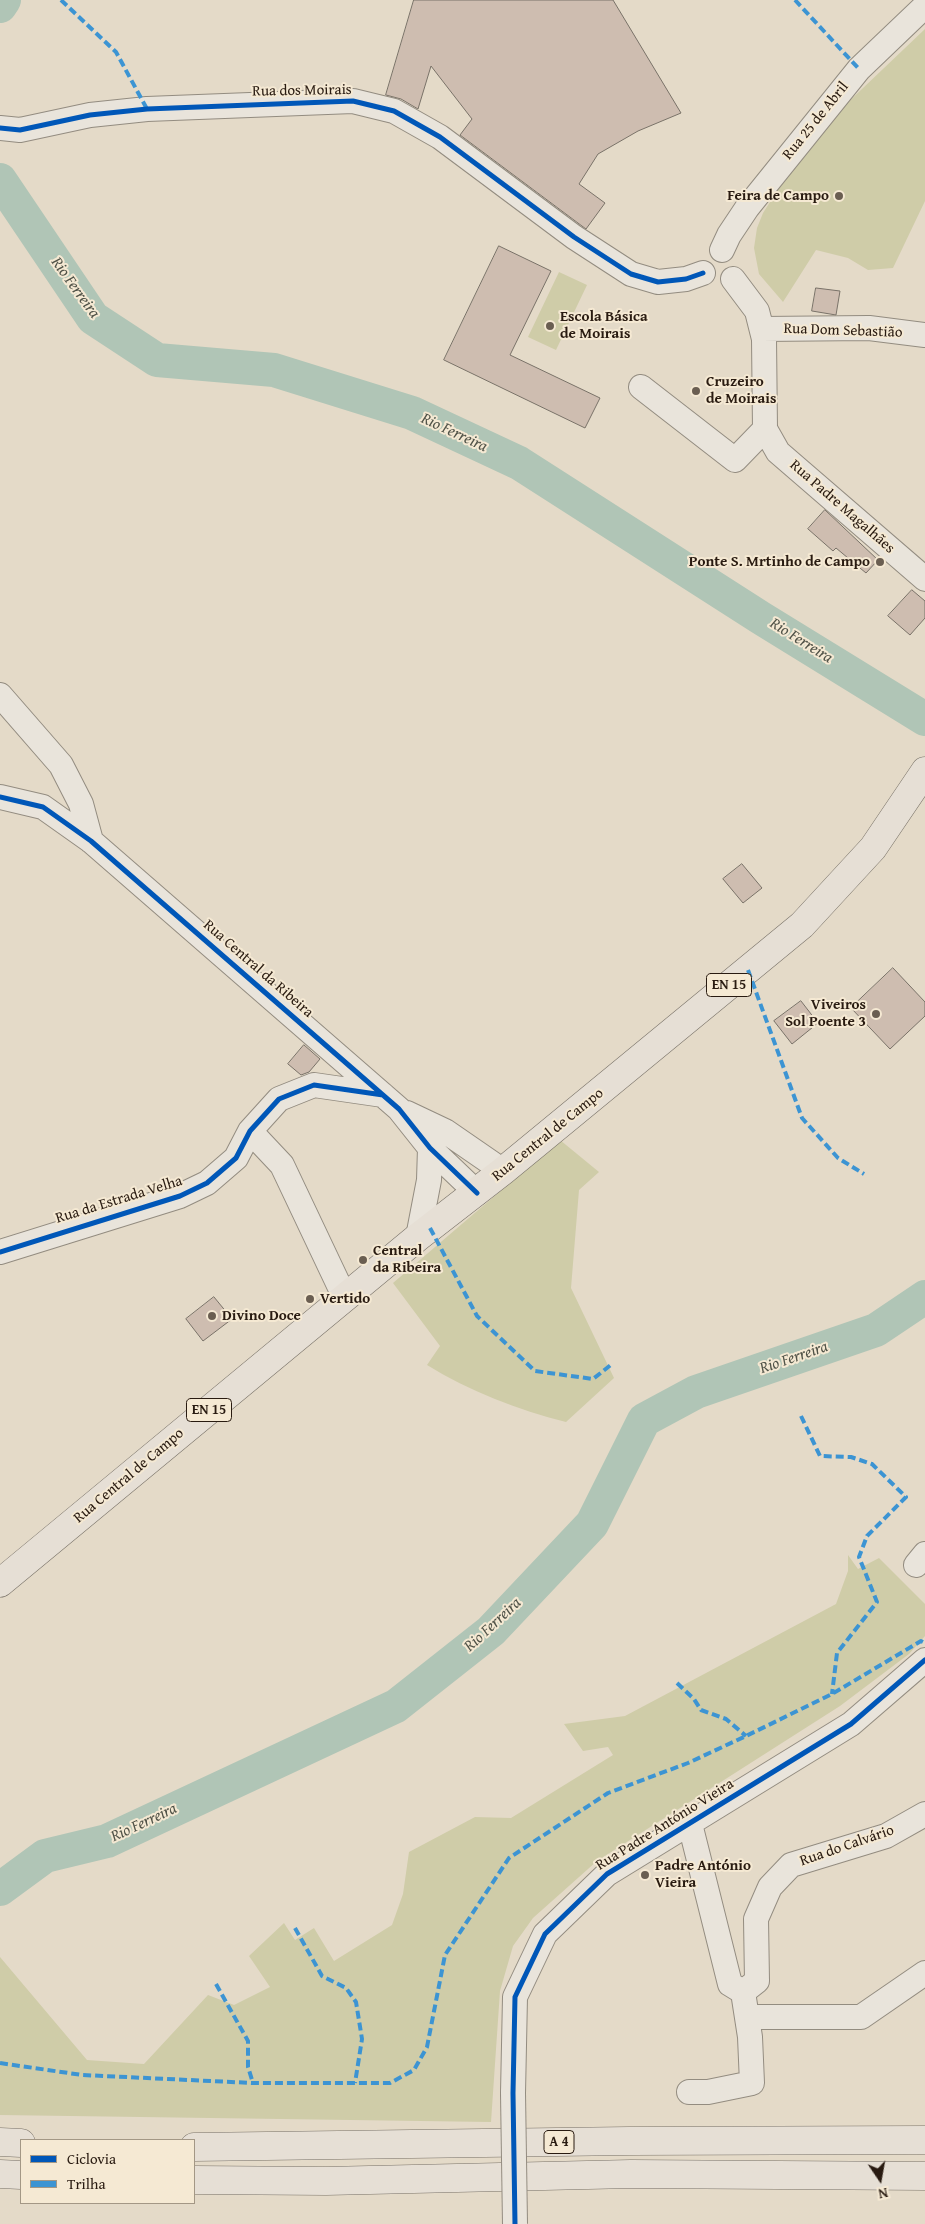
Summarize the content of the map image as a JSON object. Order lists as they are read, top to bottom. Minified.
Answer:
{"streets":{"main road":["EN 15","Rua Central de Campo","A 4"],"street":["Rua dos Moirais","Rua 25 de Abril","Rua Dom Sebastião","Rua Padre Magalhães","Rua Central da Ribeira","Rua da Estrada Velha","Rua Padre António Vieira","Rua do Calvário"]},"crossings":[["Rua dos Moirais","Rua 25 de Abril"],["Rua Central da Ribeira","Rua Central de Campo"],["Rua Central da Ribeira","Rua da Estrada Velha"]],"water":["Rio Ferreira"],"places":["Feira de Campo","Escola Básica de Moirais","Cruzeiro de Moirais","Ponte S. Mrtinho de Campo","Viveiros Sol Poente 3","Central da Ribeira","Vertido","Divino Doce","Padre António Vieira"],"legend":["Ciclovia","Trilha"],"north":"bottom"}
